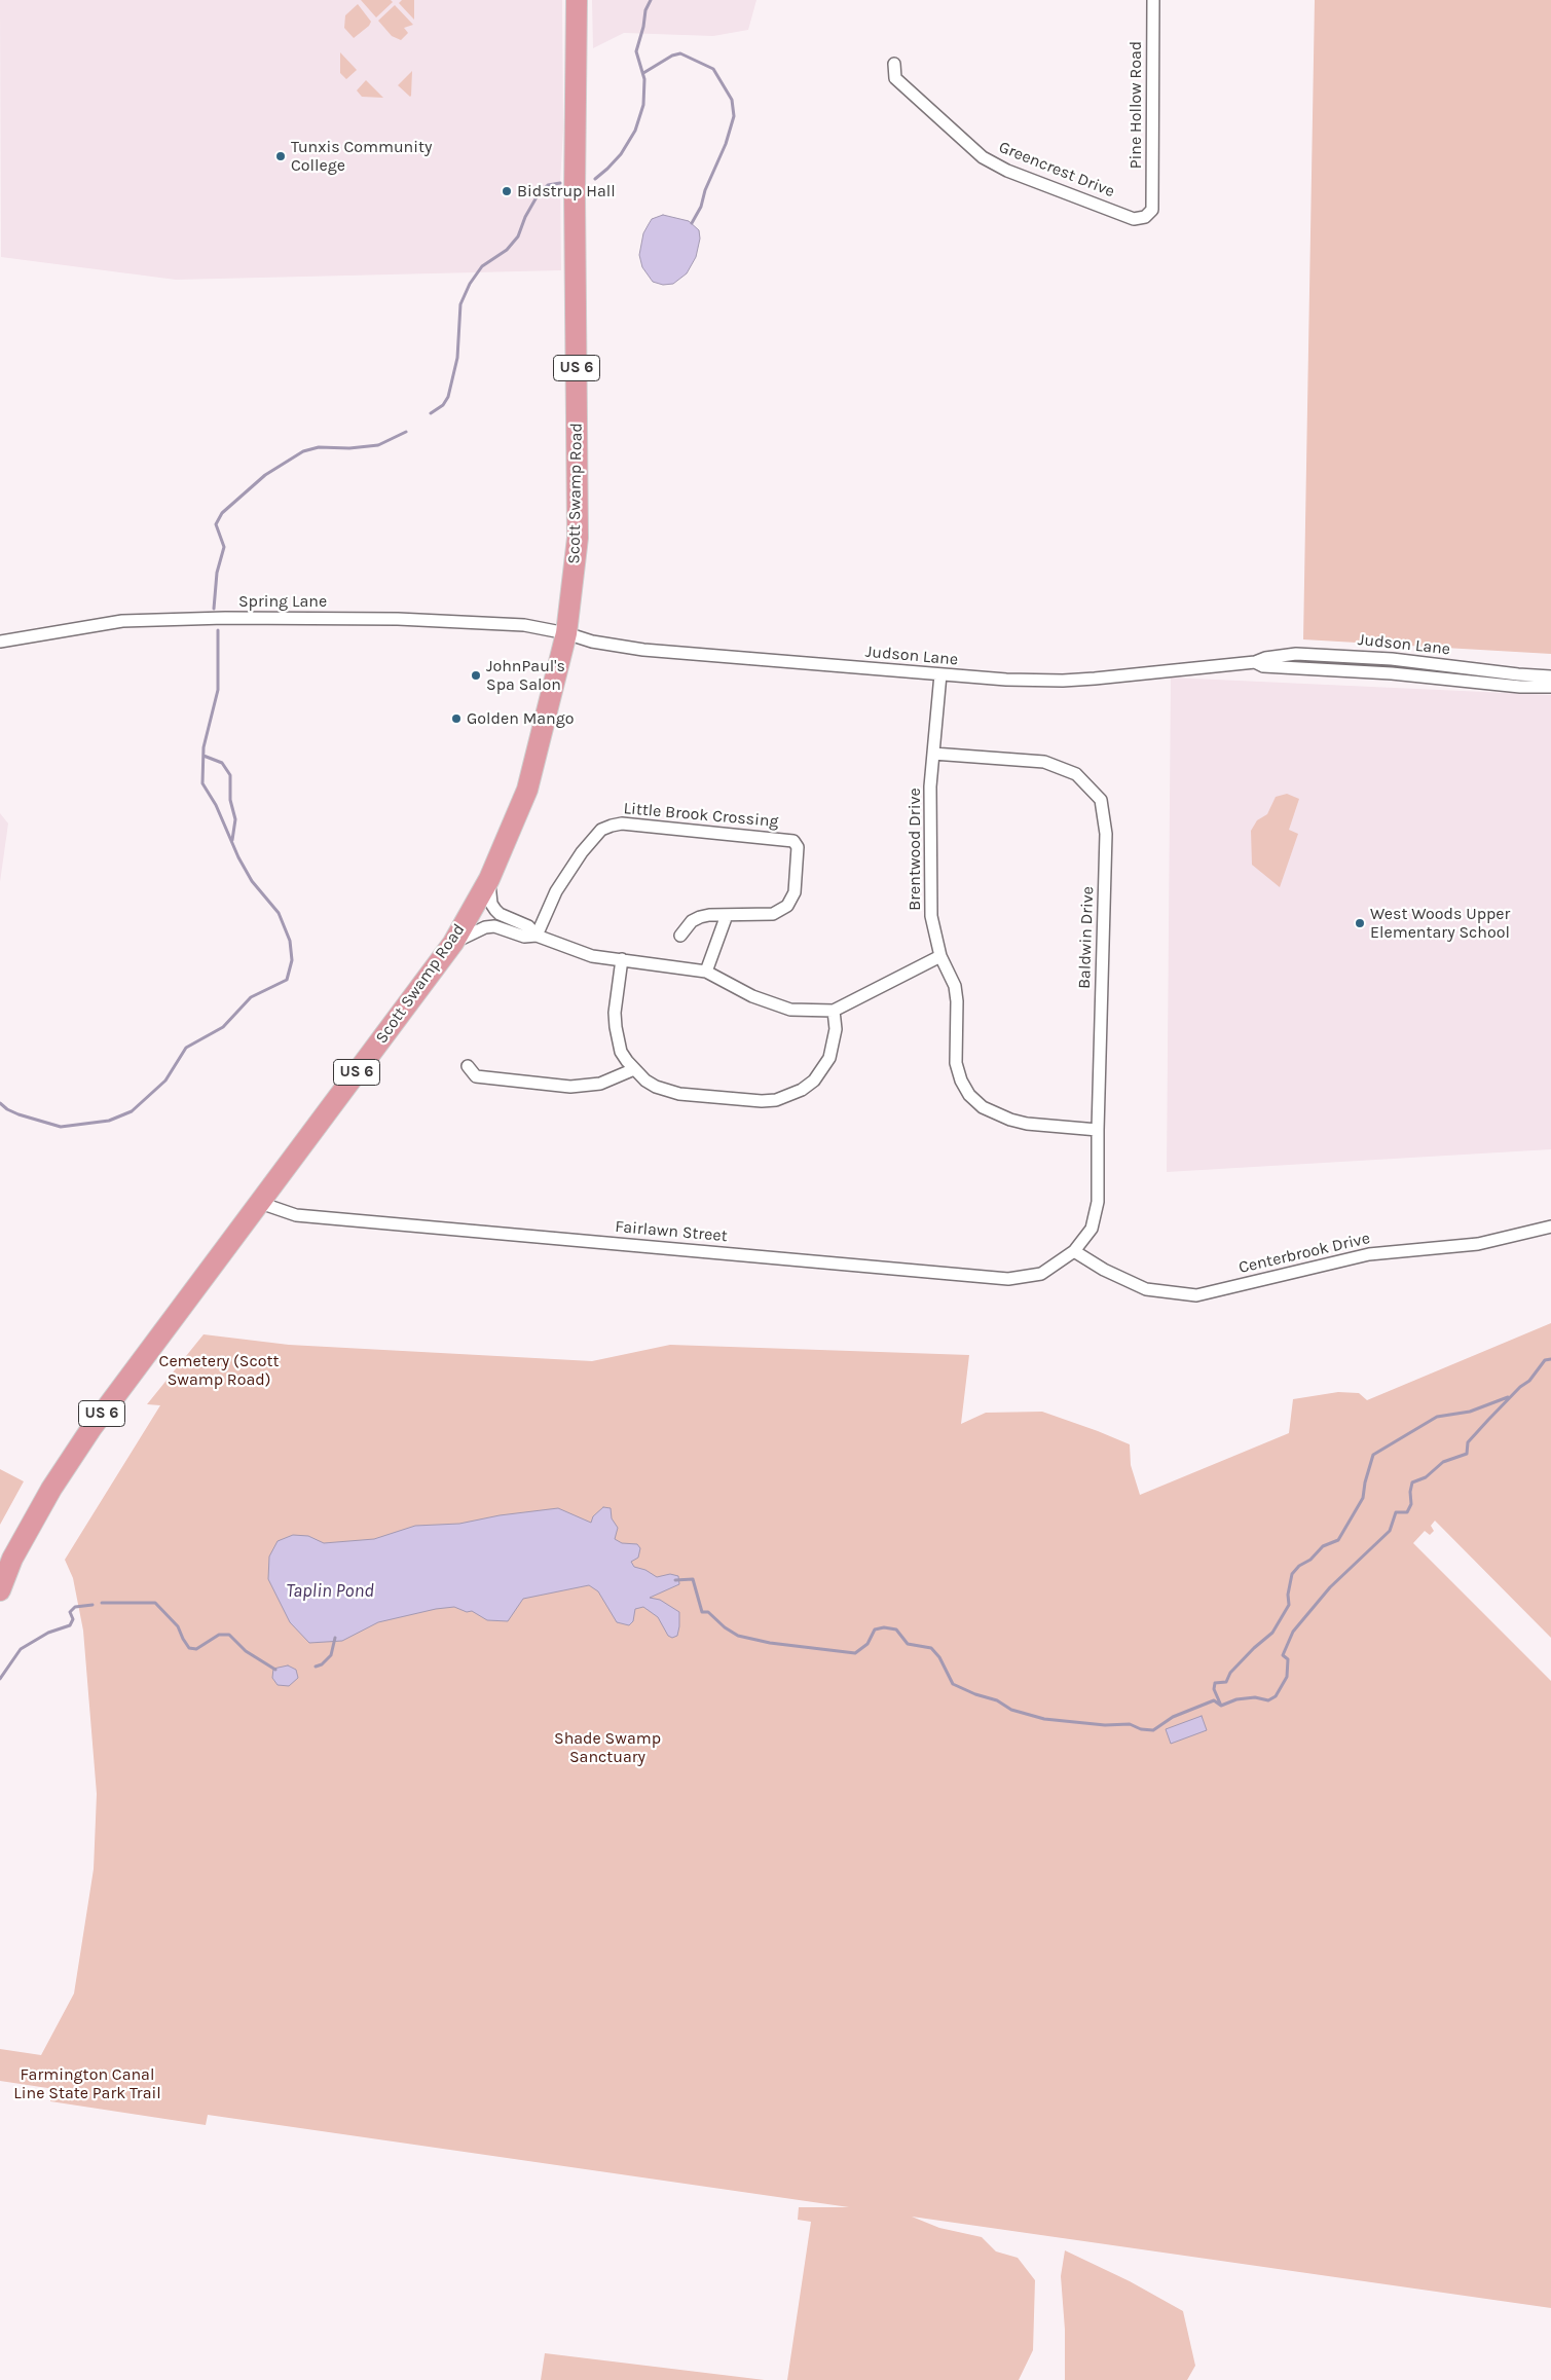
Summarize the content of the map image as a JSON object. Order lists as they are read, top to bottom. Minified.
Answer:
{"streets":{"highway":["US 6","Scott Swamp Road"],"street":["Pine Hollow Road","Greencrest Drive","Spring Lane","Judson Lane","Little Brook Crossing","Brentwood Drive","Baldwin Drive","Fairlawn Street","Centerbrook Drive"]},"crossings":[["Pine Hollow Road","Greencrest Drive"],["Scott Swamp Road","Spring Lane"],["Scott Swamp Road","Judson Lane"],["Scott Swamp Road","Fairlawn Street"],["Spring Lane","Judson Lane"],["Judson Lane","Brentwood Drive"],["Brentwood Drive","Baldwin Drive"],["Baldwin Drive","Fairlawn Street"],["Baldwin Drive","Centerbrook Drive"],["Fairlawn Street","Centerbrook Drive"]],"water":["Taplin Pond"],"parks":["Cemetery (Scott Swamp Road)","Shade Swamp Sanctuary","Farmington Canal Line State Park Trail"],"places":["Tunxis Community College","Bidstrup Hall","JohnPaul's Spa Salon","Golden Mango","West Woods Upper Elementary School"]}
